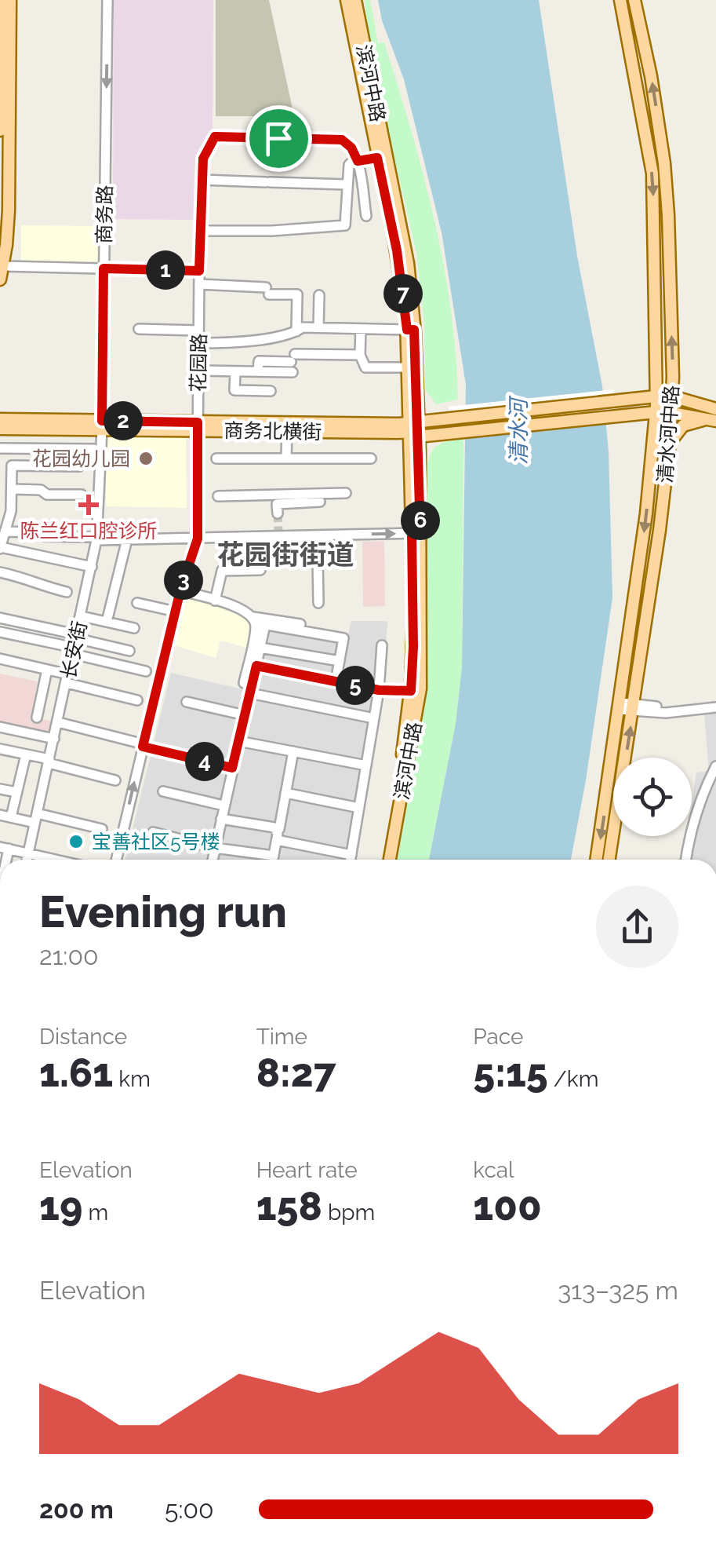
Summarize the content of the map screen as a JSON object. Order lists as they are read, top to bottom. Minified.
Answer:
{"streets":{"main road":["滨河中路","商务北横街","清水河中路"],"street":["商务路","花园路","长安街"]},"crossings":[["滨河中路","商务北横街"],["商务路","商务北横街"],["商务路","长安街"],["花园路","商务北横街"],["商务北横街","长安街"]],"one_way":["商务路"],"districts":["花园街街道"],"water":["清水河"],"places":{"other":["花园幼儿园","宝善社区5号楼"],"health":["陈兰红口腔诊所"]},"page":{"pins":["1","7","2","6","3","5","4"],"heading":["Evening run","21:00"],"stats":[["Distance","1.61 km"],["Time","8:27"],["Pace","5:15 /km"],["Elevation","19 m"],["Heart rate","158 bpm"],["kcal","100"]],"chart":["Elevation","313–325 m"],"list":[{"name":"200 m","note":"5:00"}]}}
